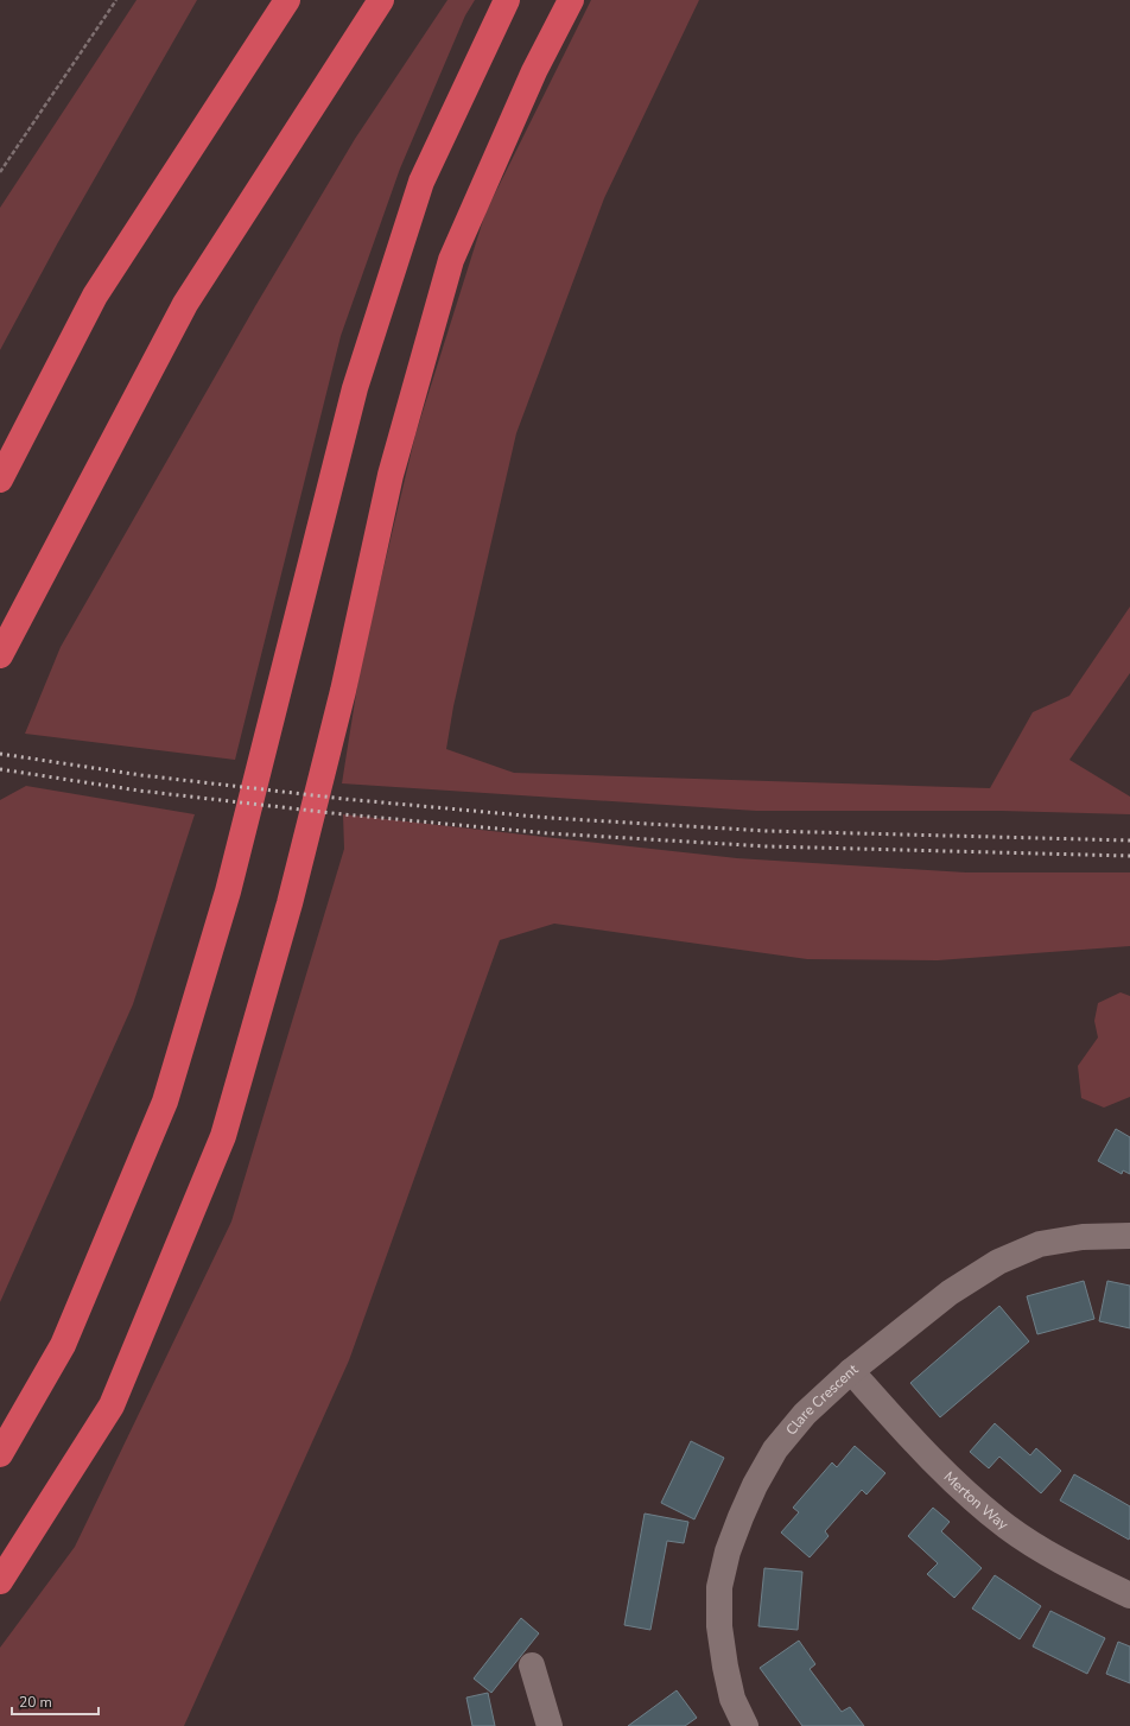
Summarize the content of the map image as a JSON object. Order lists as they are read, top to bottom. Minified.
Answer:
{"streets":{"street":["Clare Crescent","Merton Way"]},"crossings":[["Clare Crescent","Merton Way"]],"scale_bar":"20 m"}
